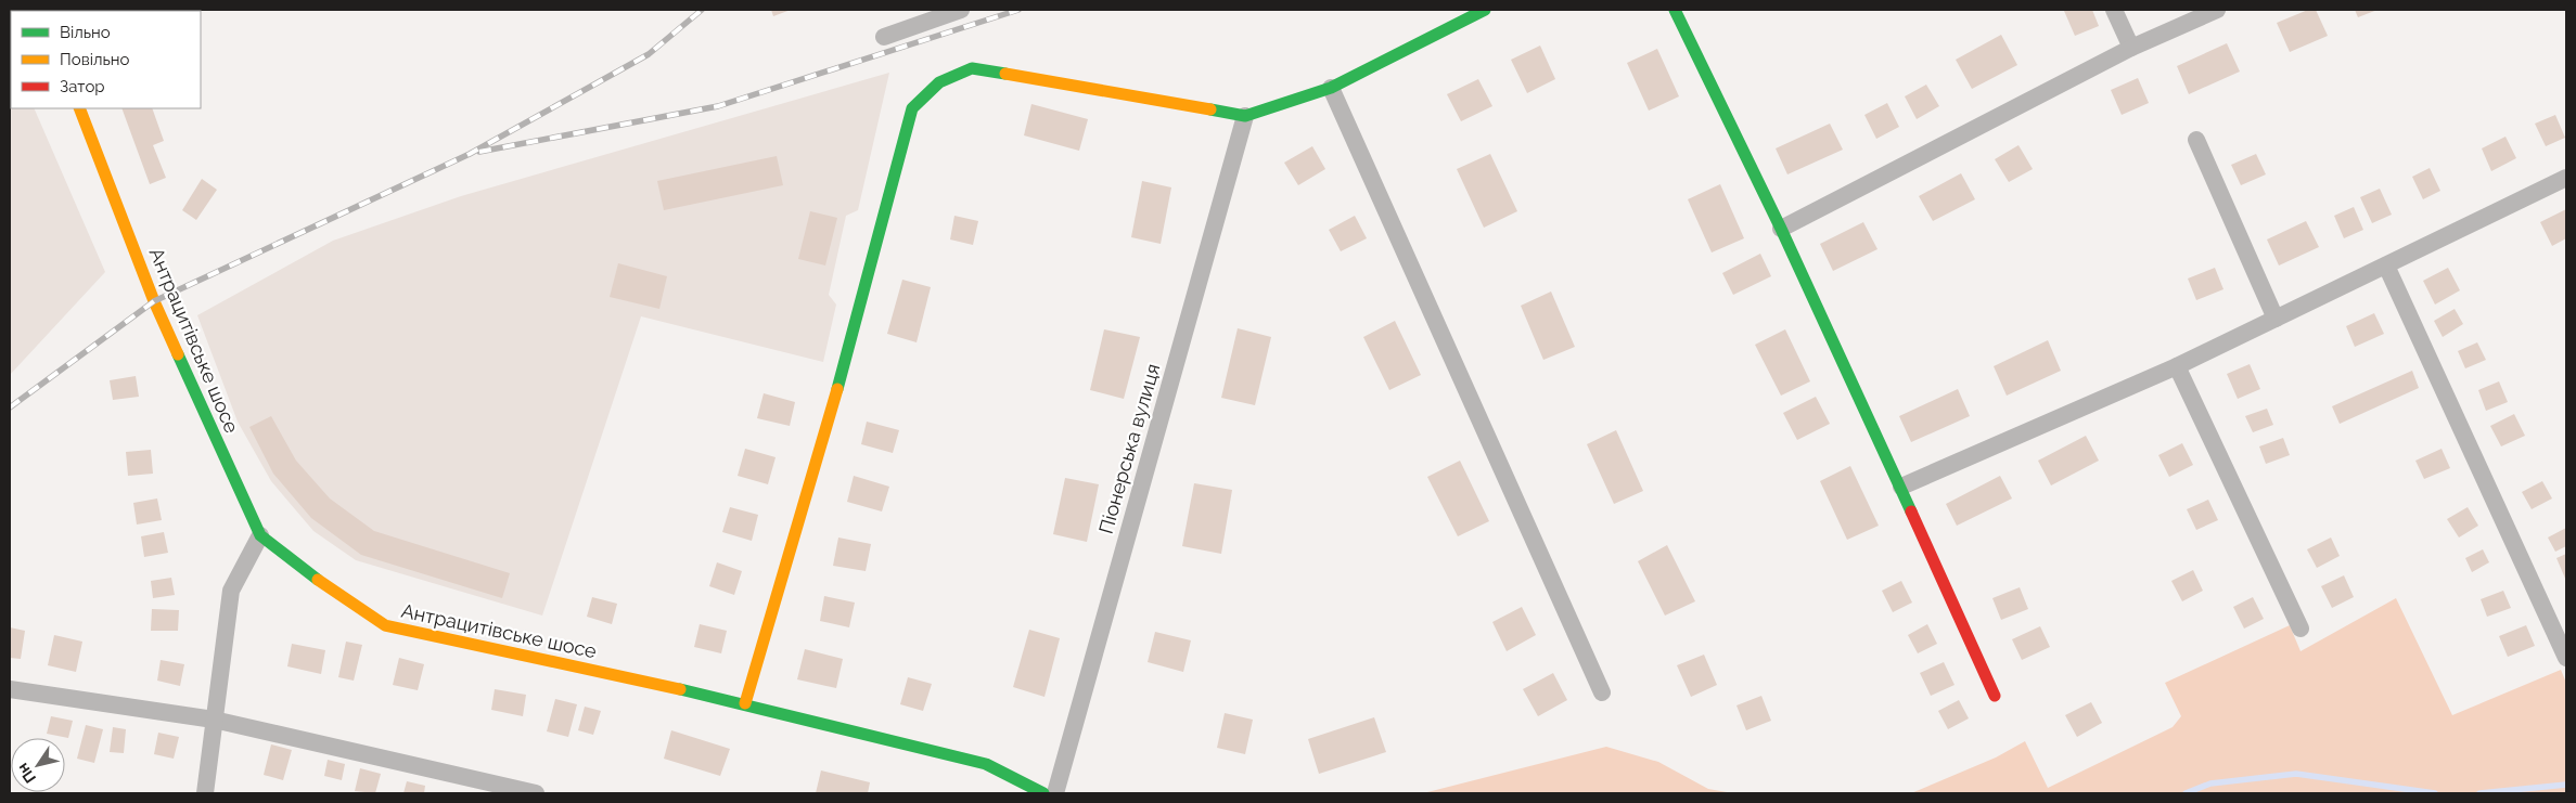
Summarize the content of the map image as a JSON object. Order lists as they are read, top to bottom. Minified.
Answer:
{"streets":{"street":["Антрацитівське шосе","Піонерська вулиця"]},"legend":["Вільно","Повільно","Затор"],"north":"bottom left"}
